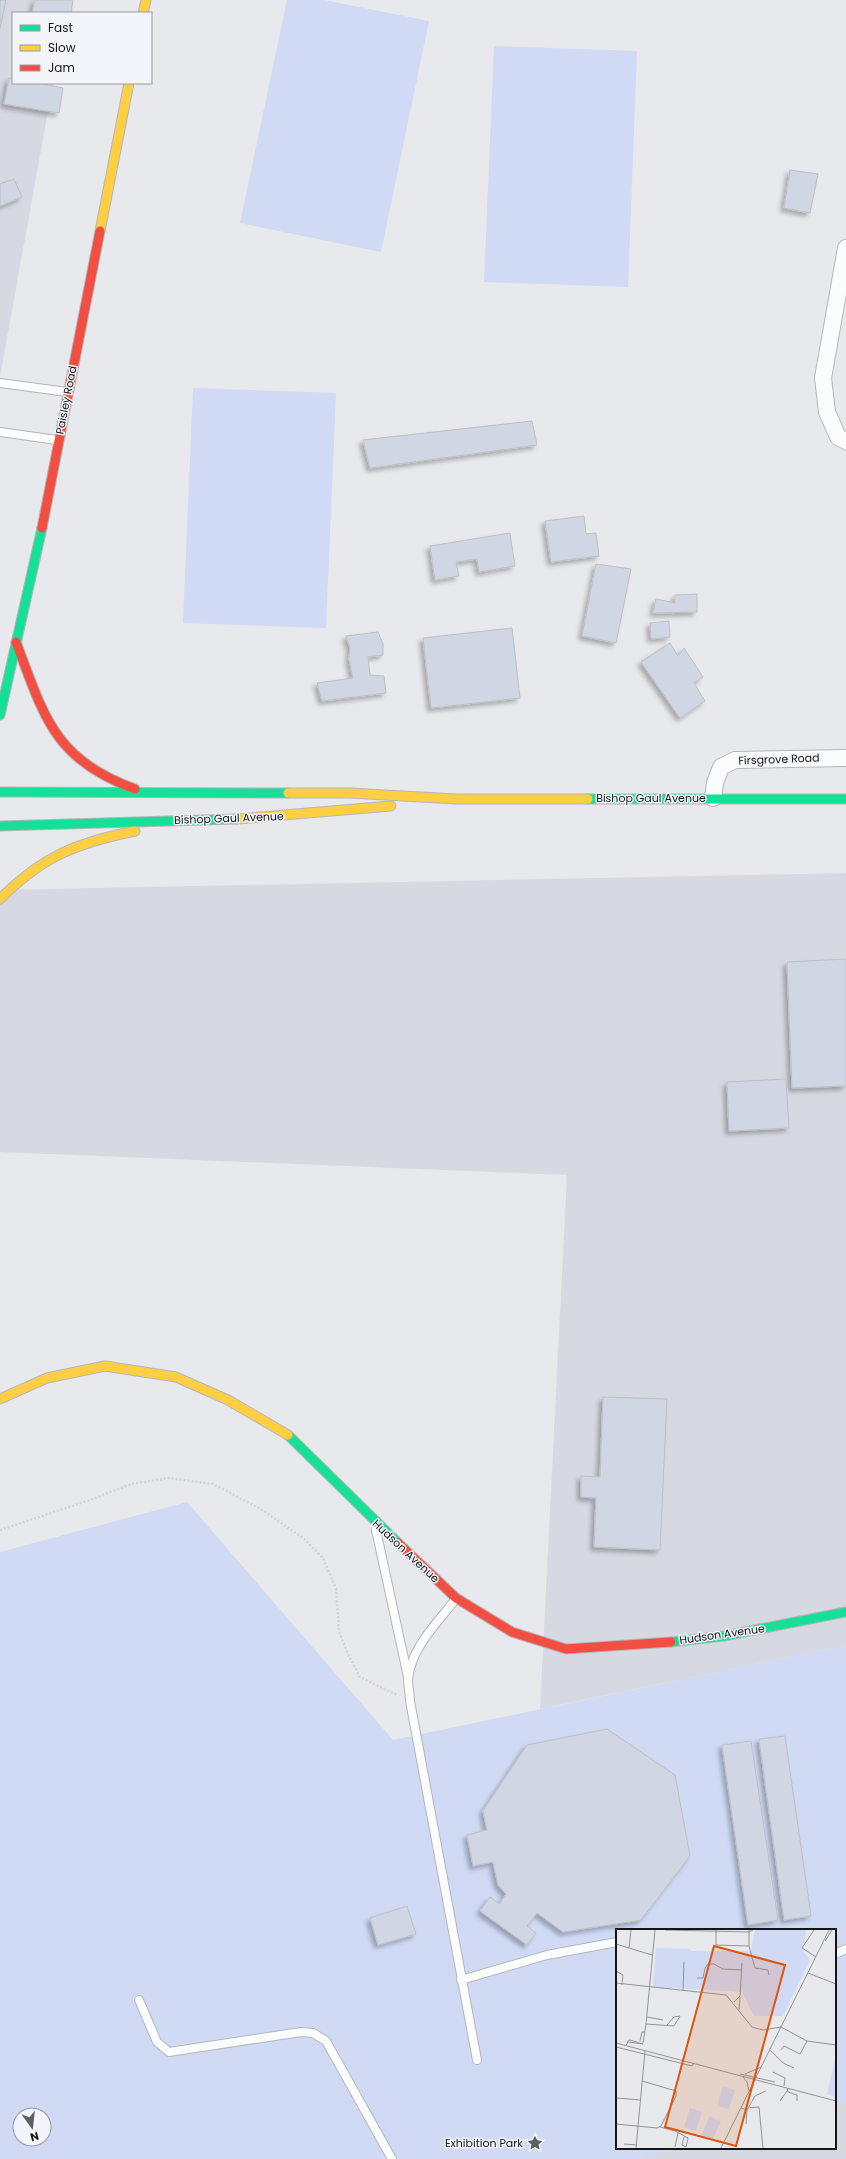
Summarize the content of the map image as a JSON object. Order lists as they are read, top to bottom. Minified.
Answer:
{"streets":{"main road":["Paisley Road","Bishop Gaul Avenue","Hudson Avenue"],"street":["Firsgrove Road"]},"crossings":[["Firsgrove Road","Bishop Gaul Avenue"]],"places":{"place":["Exhibition Park"]},"legend":["Fast","Slow","Jam"],"north":"bottom"}
